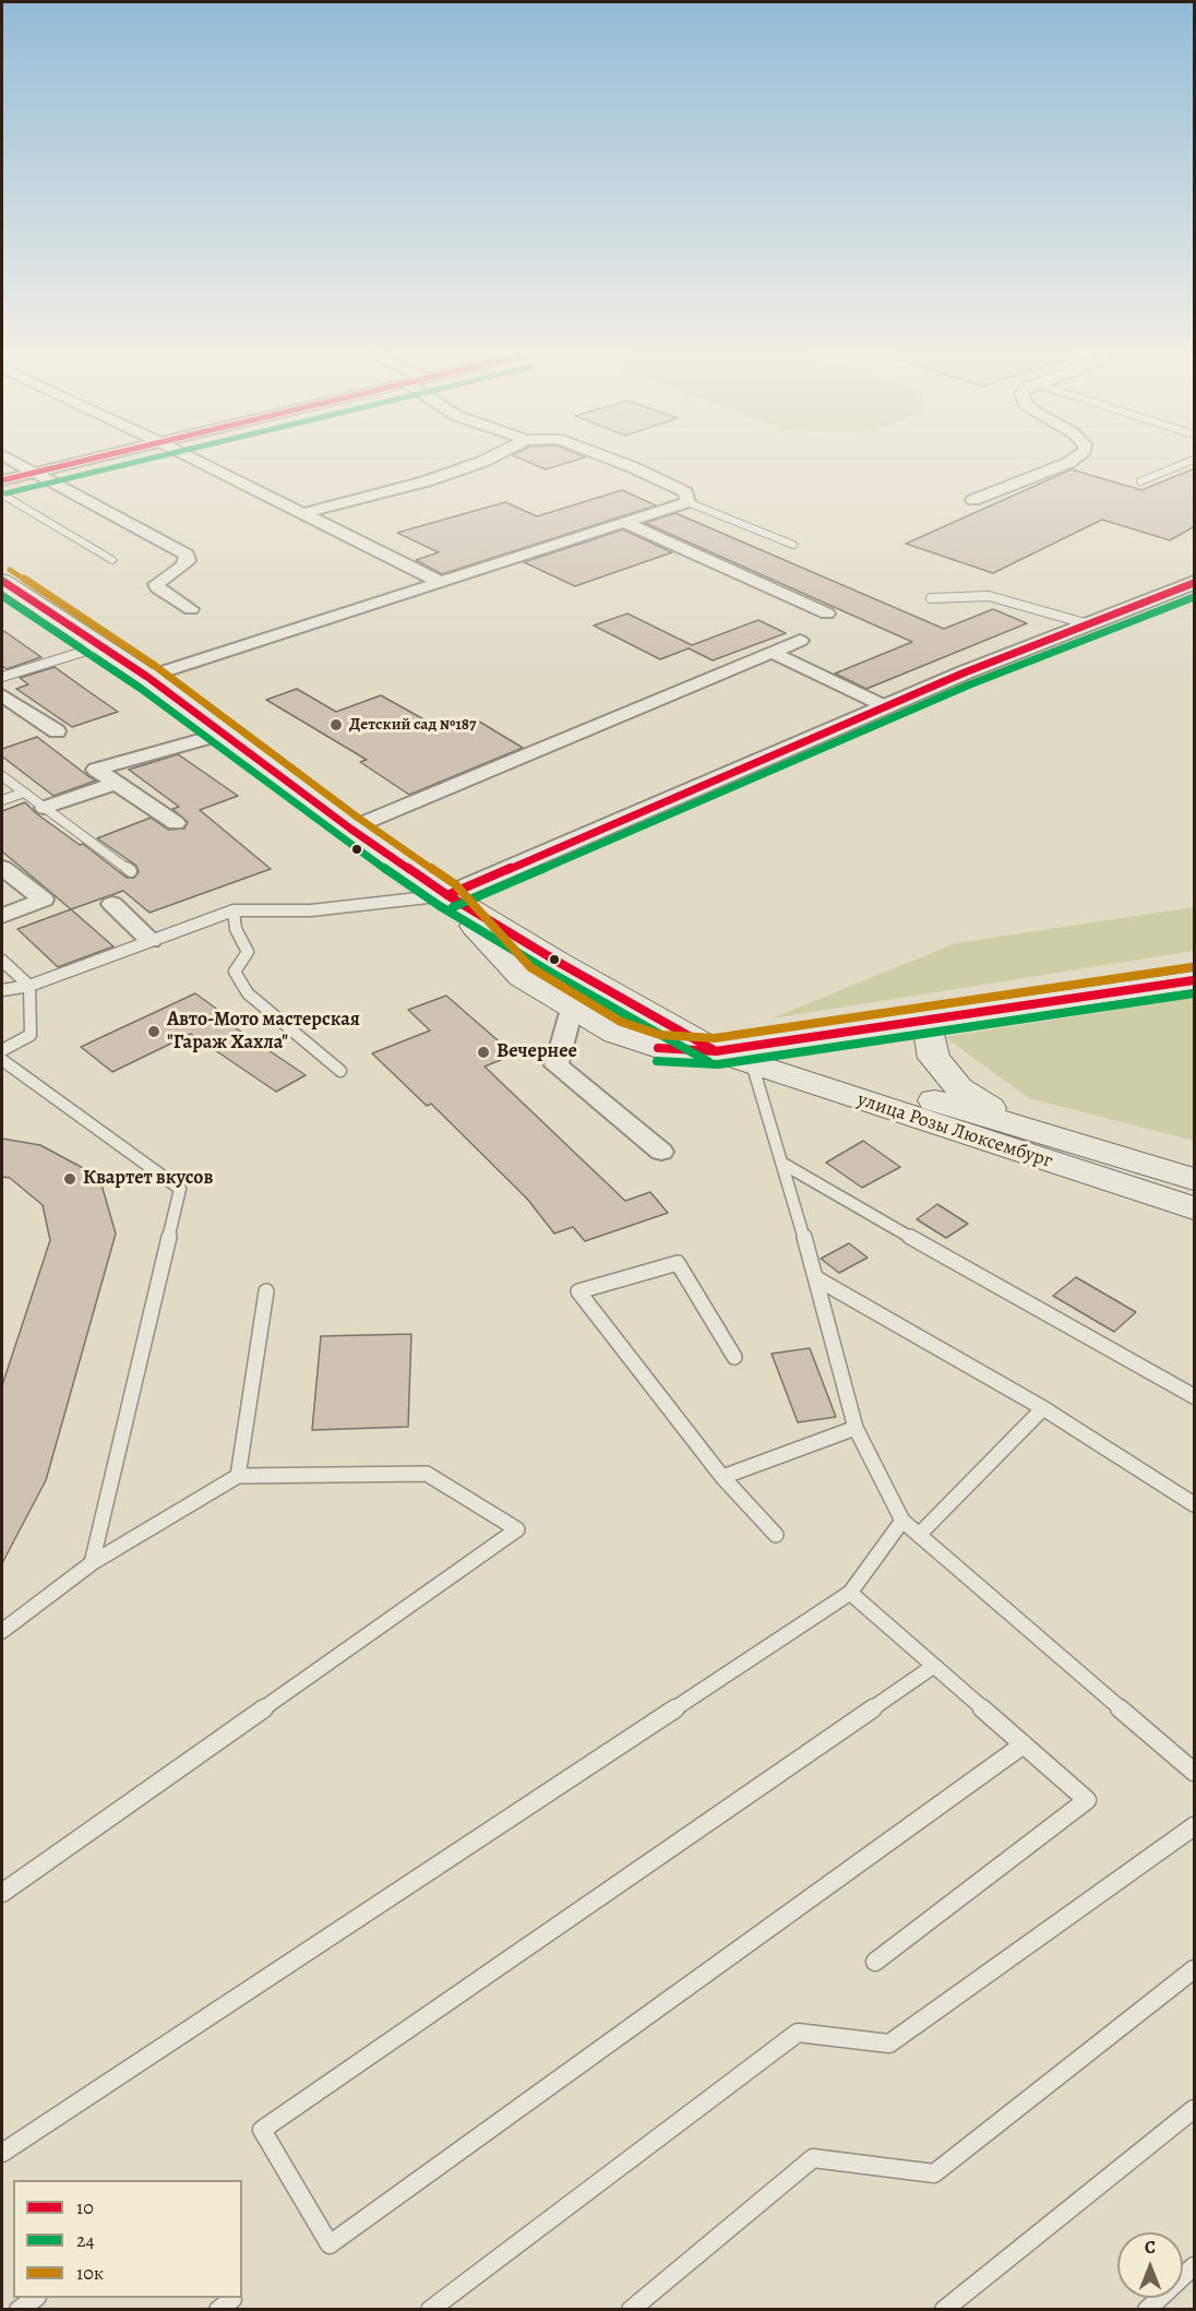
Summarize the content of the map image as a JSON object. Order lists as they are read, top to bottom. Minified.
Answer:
{"streets":{"main road":["улица Розы Люксембург"]},"places":["Детский сад №187","Авто-Мото мастерская \"Гараж Хахла\"","Вечернее","Квартет вкусов"],"lines":["transit line 10","transit line 24","transit line 10к"],"legend":["10","24","10к"],"north":"top"}
